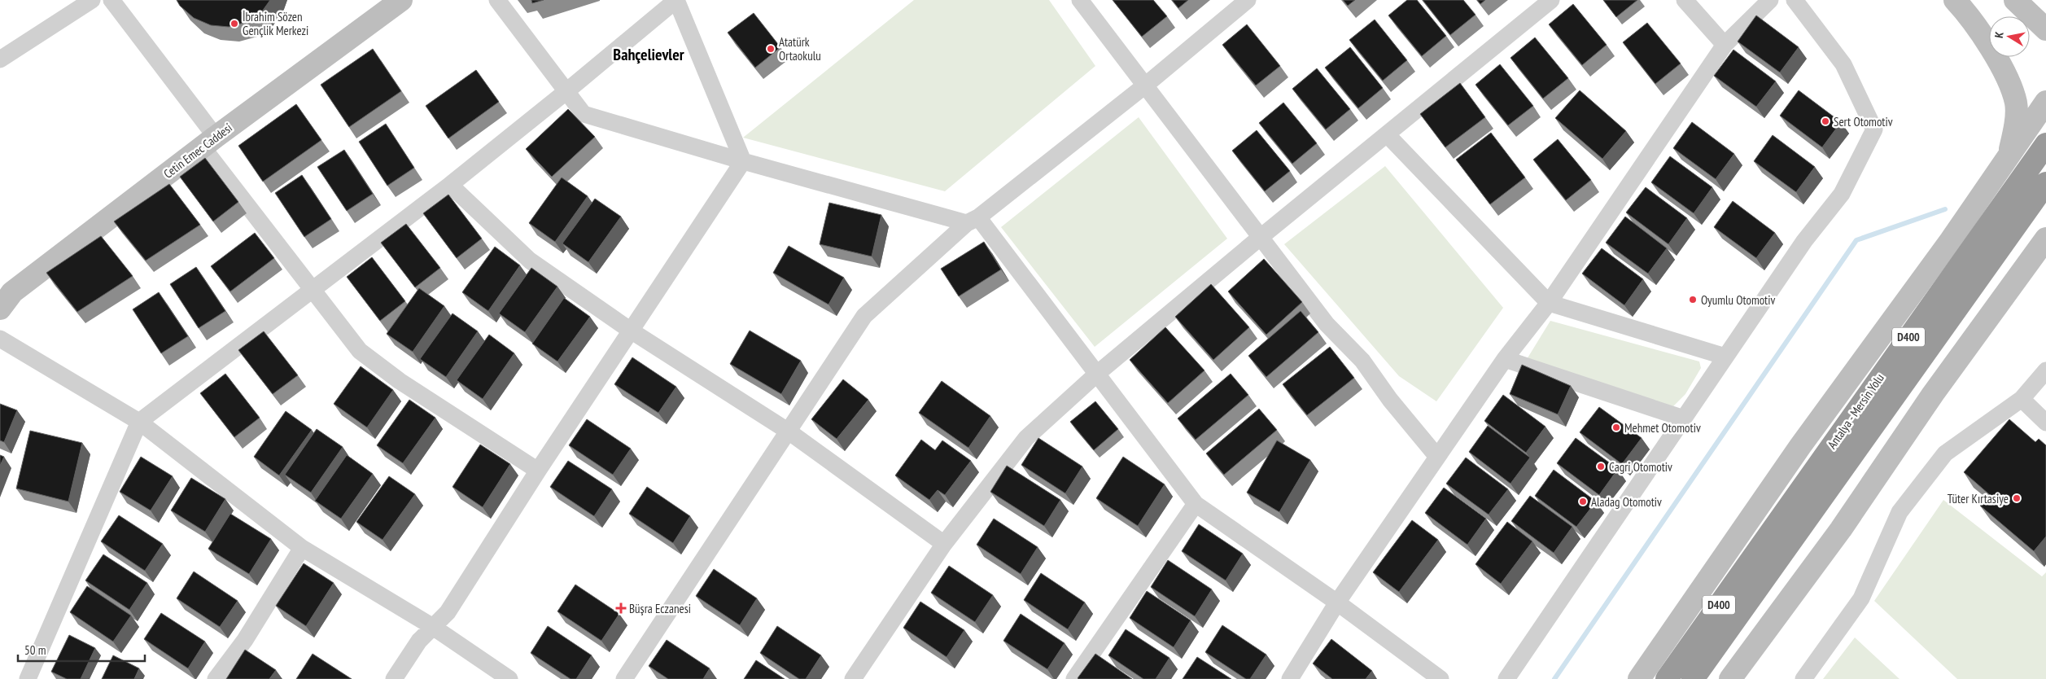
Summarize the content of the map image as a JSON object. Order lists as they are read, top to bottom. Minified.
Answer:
{"streets":{"highway":["D400","Antalya - Mersin Yolu"],"street":["Cetin Emec Caddesi"]},"districts":["Bahçelievler"],"places":{"other":["İbrahim Sözen Gençlik Merkezi","Atatürk Ortaokulu","Sert Otomotiv","Oyumlu Otomotiv","Mehmet Otomotiv","Cagri Otomotiv","Tüter Kırtasiye","Aladag Otomotiv"],"health":["Büşra Eczanesi"]},"scale_bar":"50 m","north":"left"}
